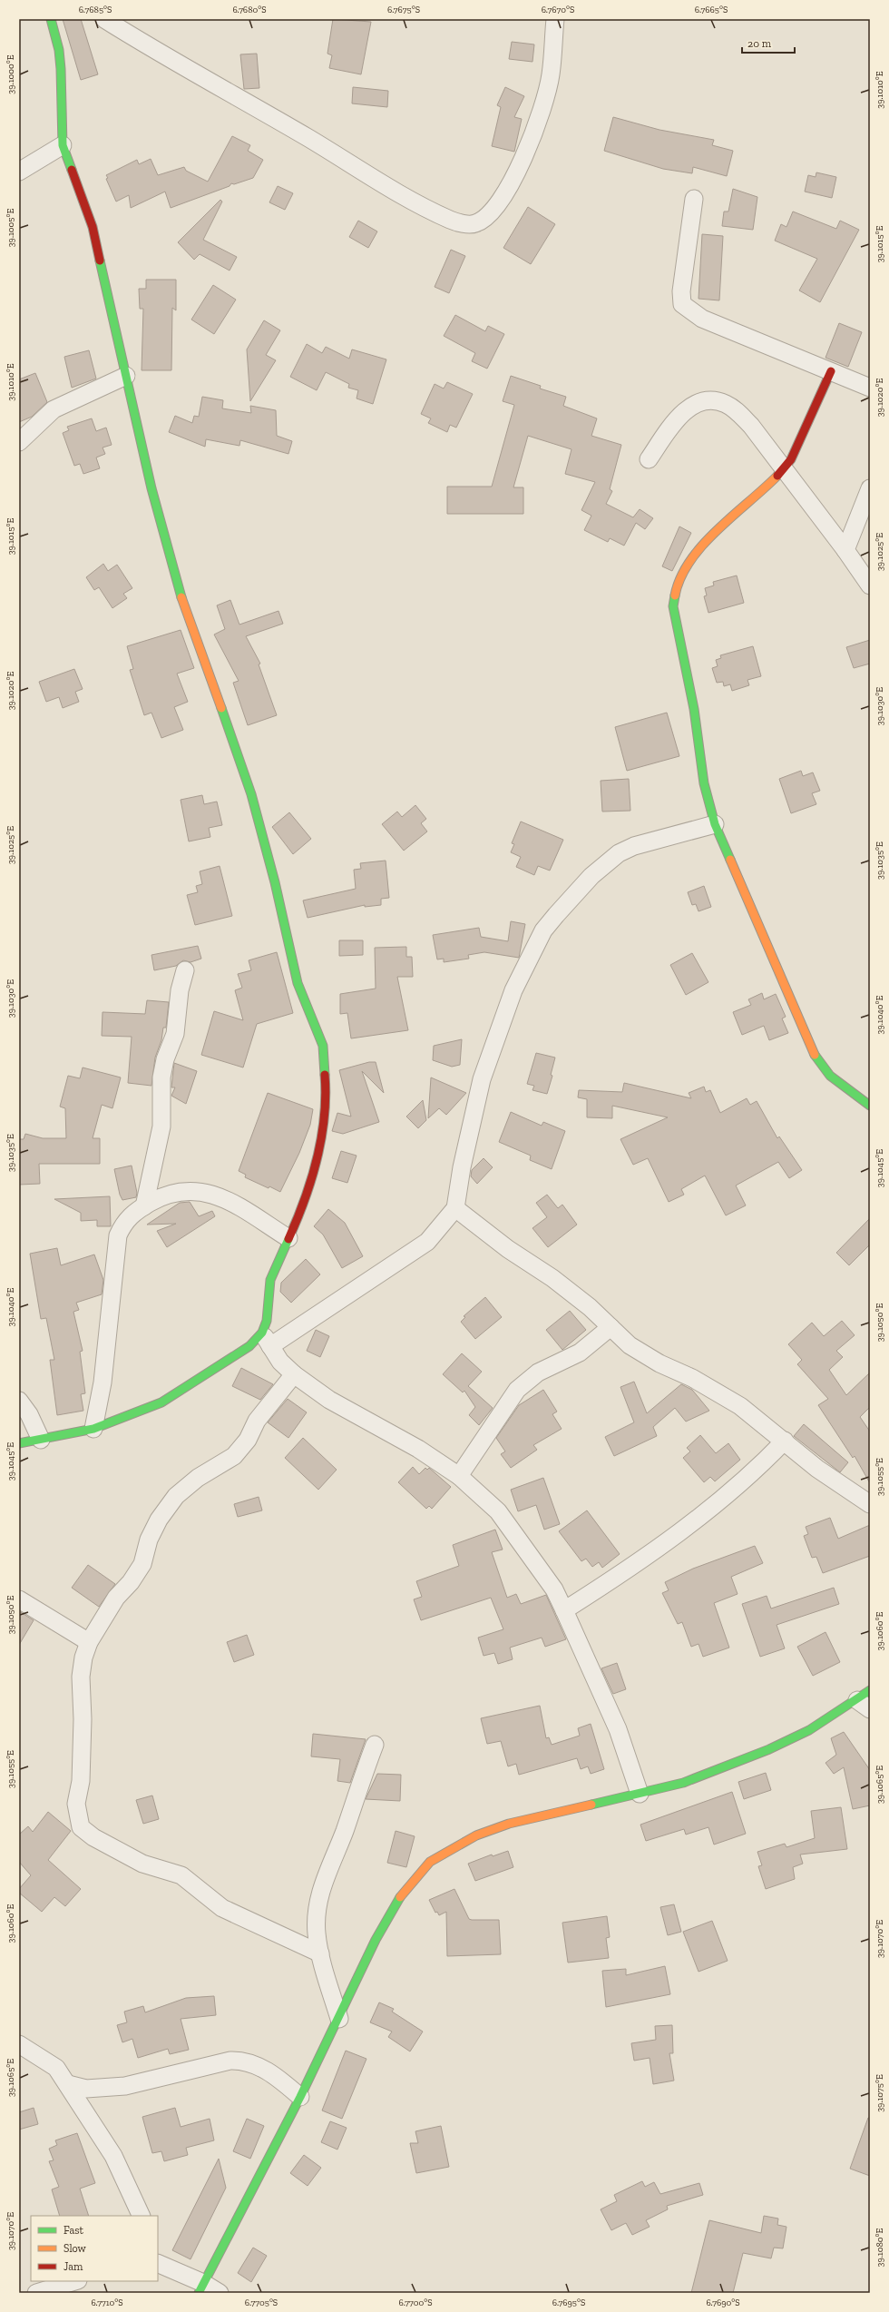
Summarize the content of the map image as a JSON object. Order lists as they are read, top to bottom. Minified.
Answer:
{"legend":["Fast","Slow","Jam"],"scale_bar":"20 m","coordinates":["6.7685°S","6.7680°S","6.7675°S","6.7670°S","6.7665°S","39.1000°E","39.1010°E","39.1005°E","39.1015°E","39.1020°E","39.1025°E","39.1030°E","39.1035°E","39.1040°E","39.1045°E","39.1050°E","39.1055°E","39.1060°E","39.1065°E","39.1070°E","39.1075°E","39.1080°E","6.7710°S","6.7705°S","6.7700°S","6.7695°S","6.7690°S"]}
